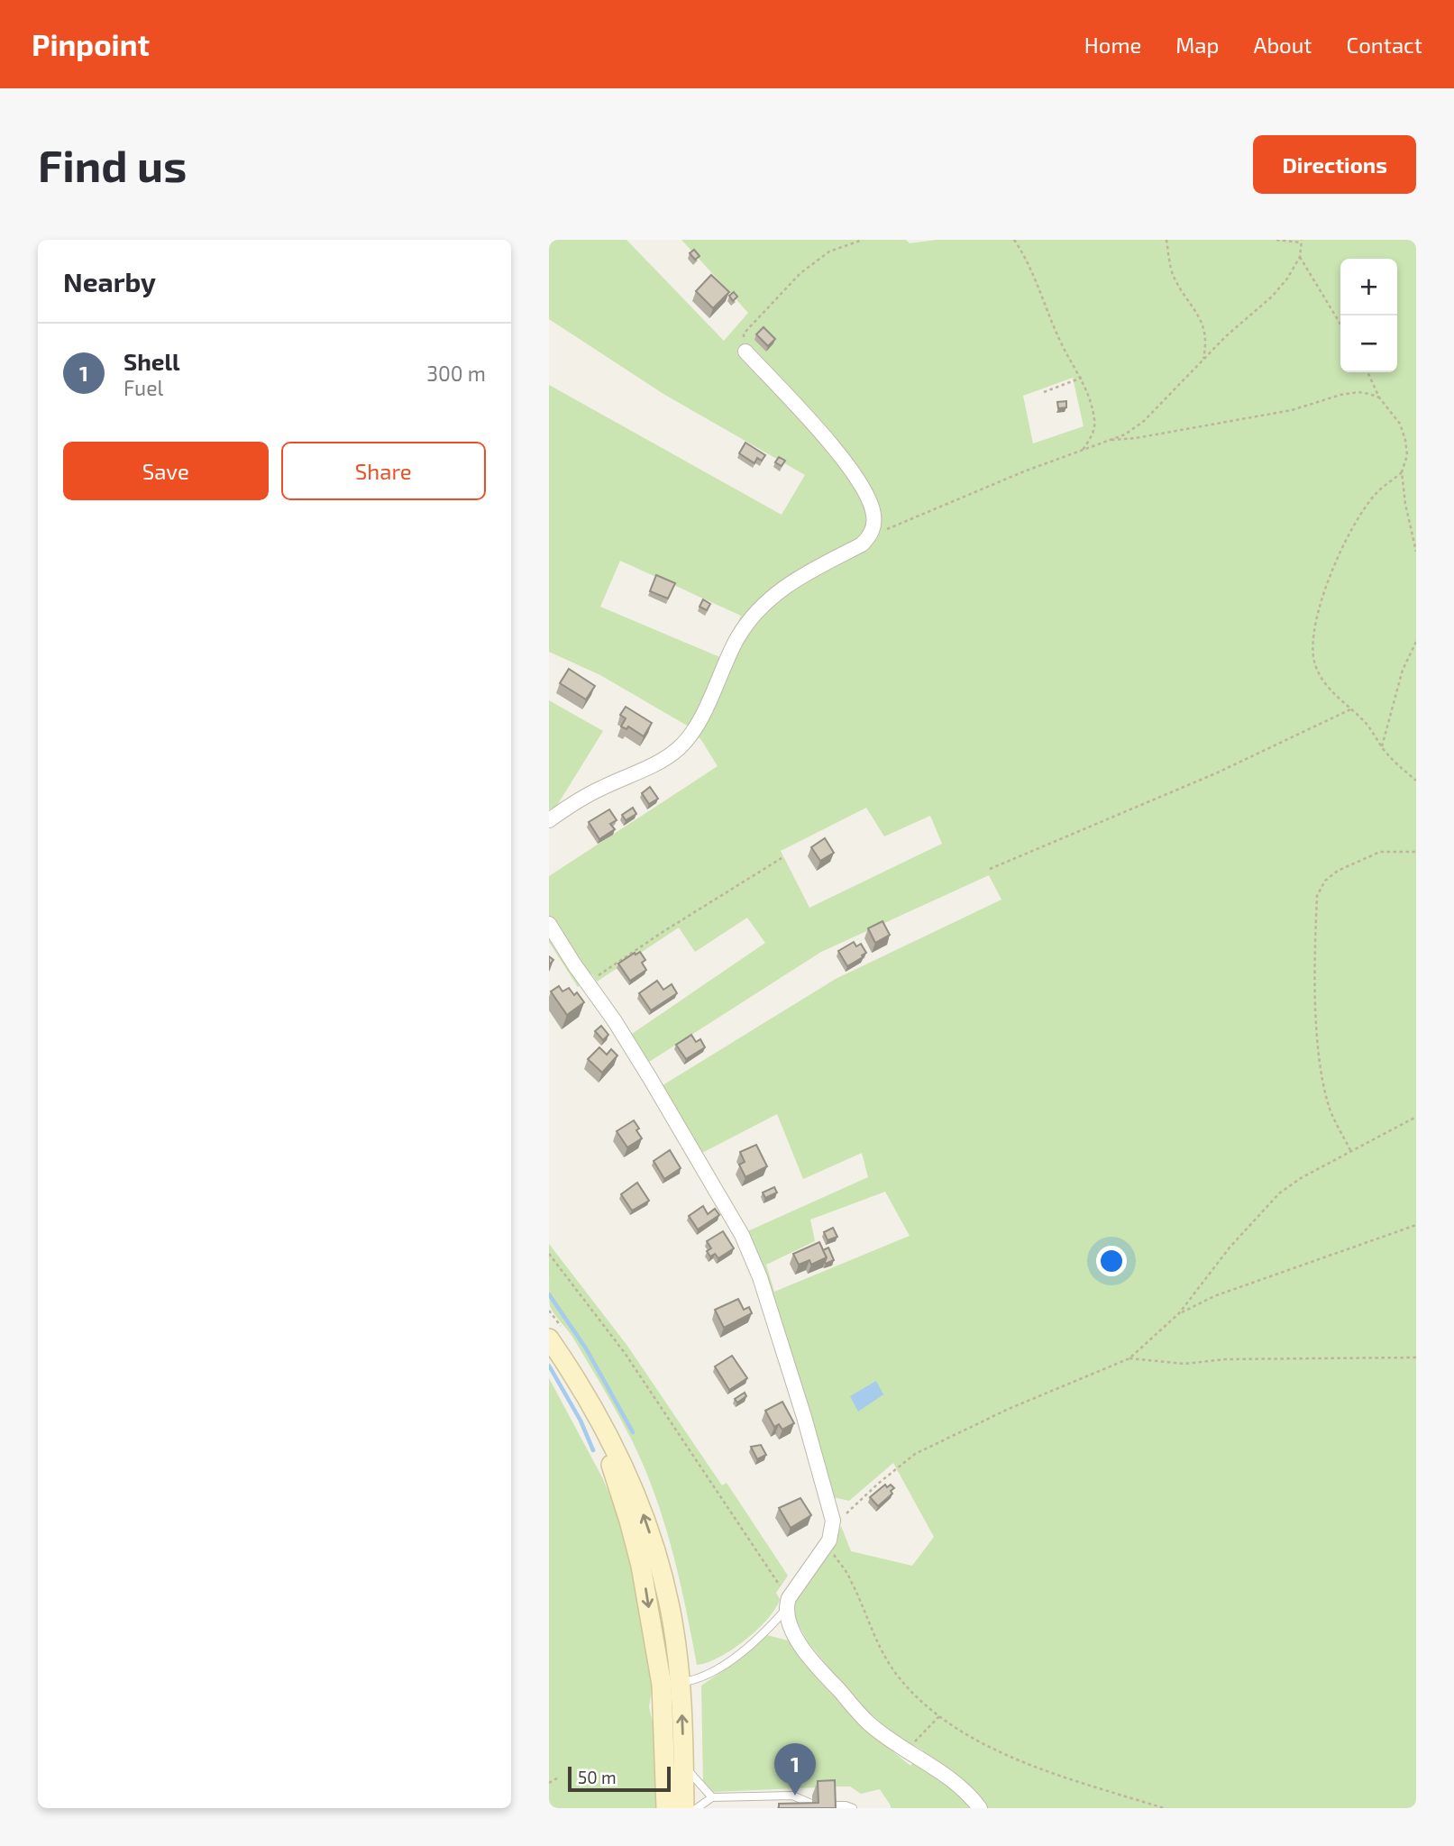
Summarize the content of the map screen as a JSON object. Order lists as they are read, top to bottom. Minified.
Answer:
{"scale_bar":"50 m","page":{"header":"Pinpoint","nav":["Home","Map","About","Contact"],"buttons":["Directions",["Save","Share"]],"title":"Find us","heading":"Nearby","map_buttons":["+","−"],"list":[{"mark":"1","name":"Shell","note":"Fuel","value":"300 m"}],"pins":"1","scale":"50 m"}}
